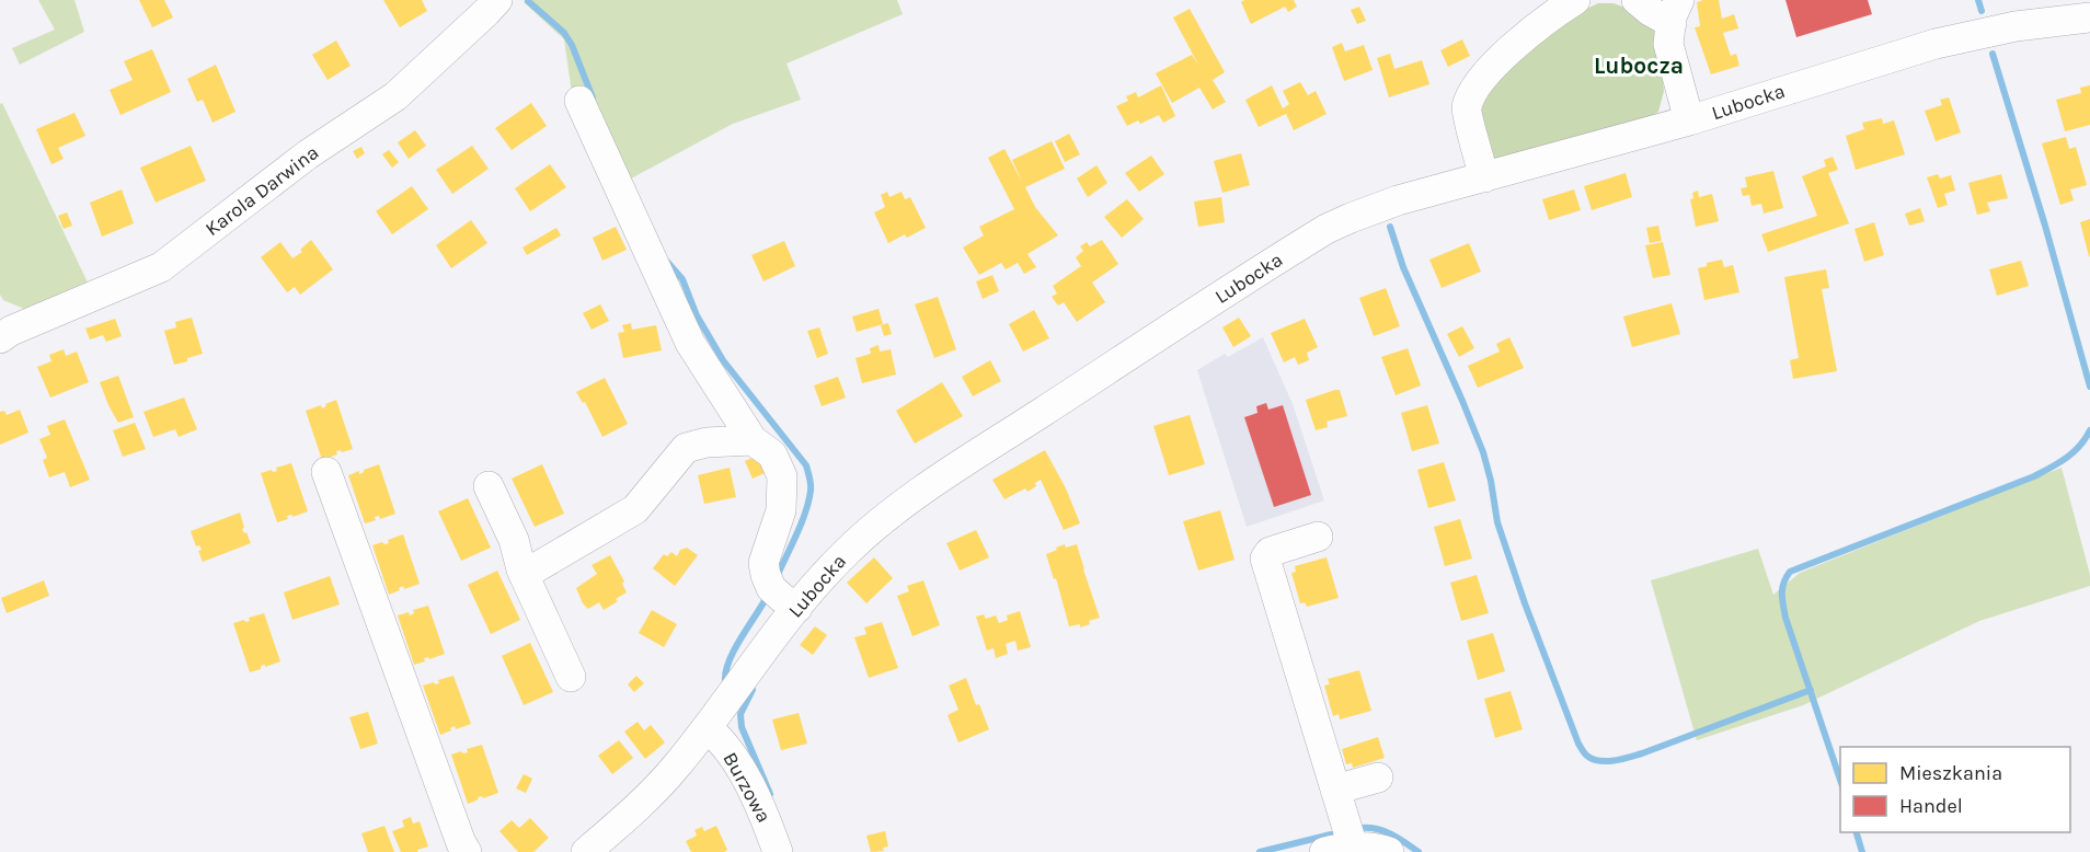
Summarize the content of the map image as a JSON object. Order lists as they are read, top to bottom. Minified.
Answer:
{"streets":{"street":["Lubocka","Karola Darwina","Burzowa"]},"crossings":[["Lubocka","Burzowa"]],"districts":["Lubocza"],"legend":["Mieszkania","Handel"]}
